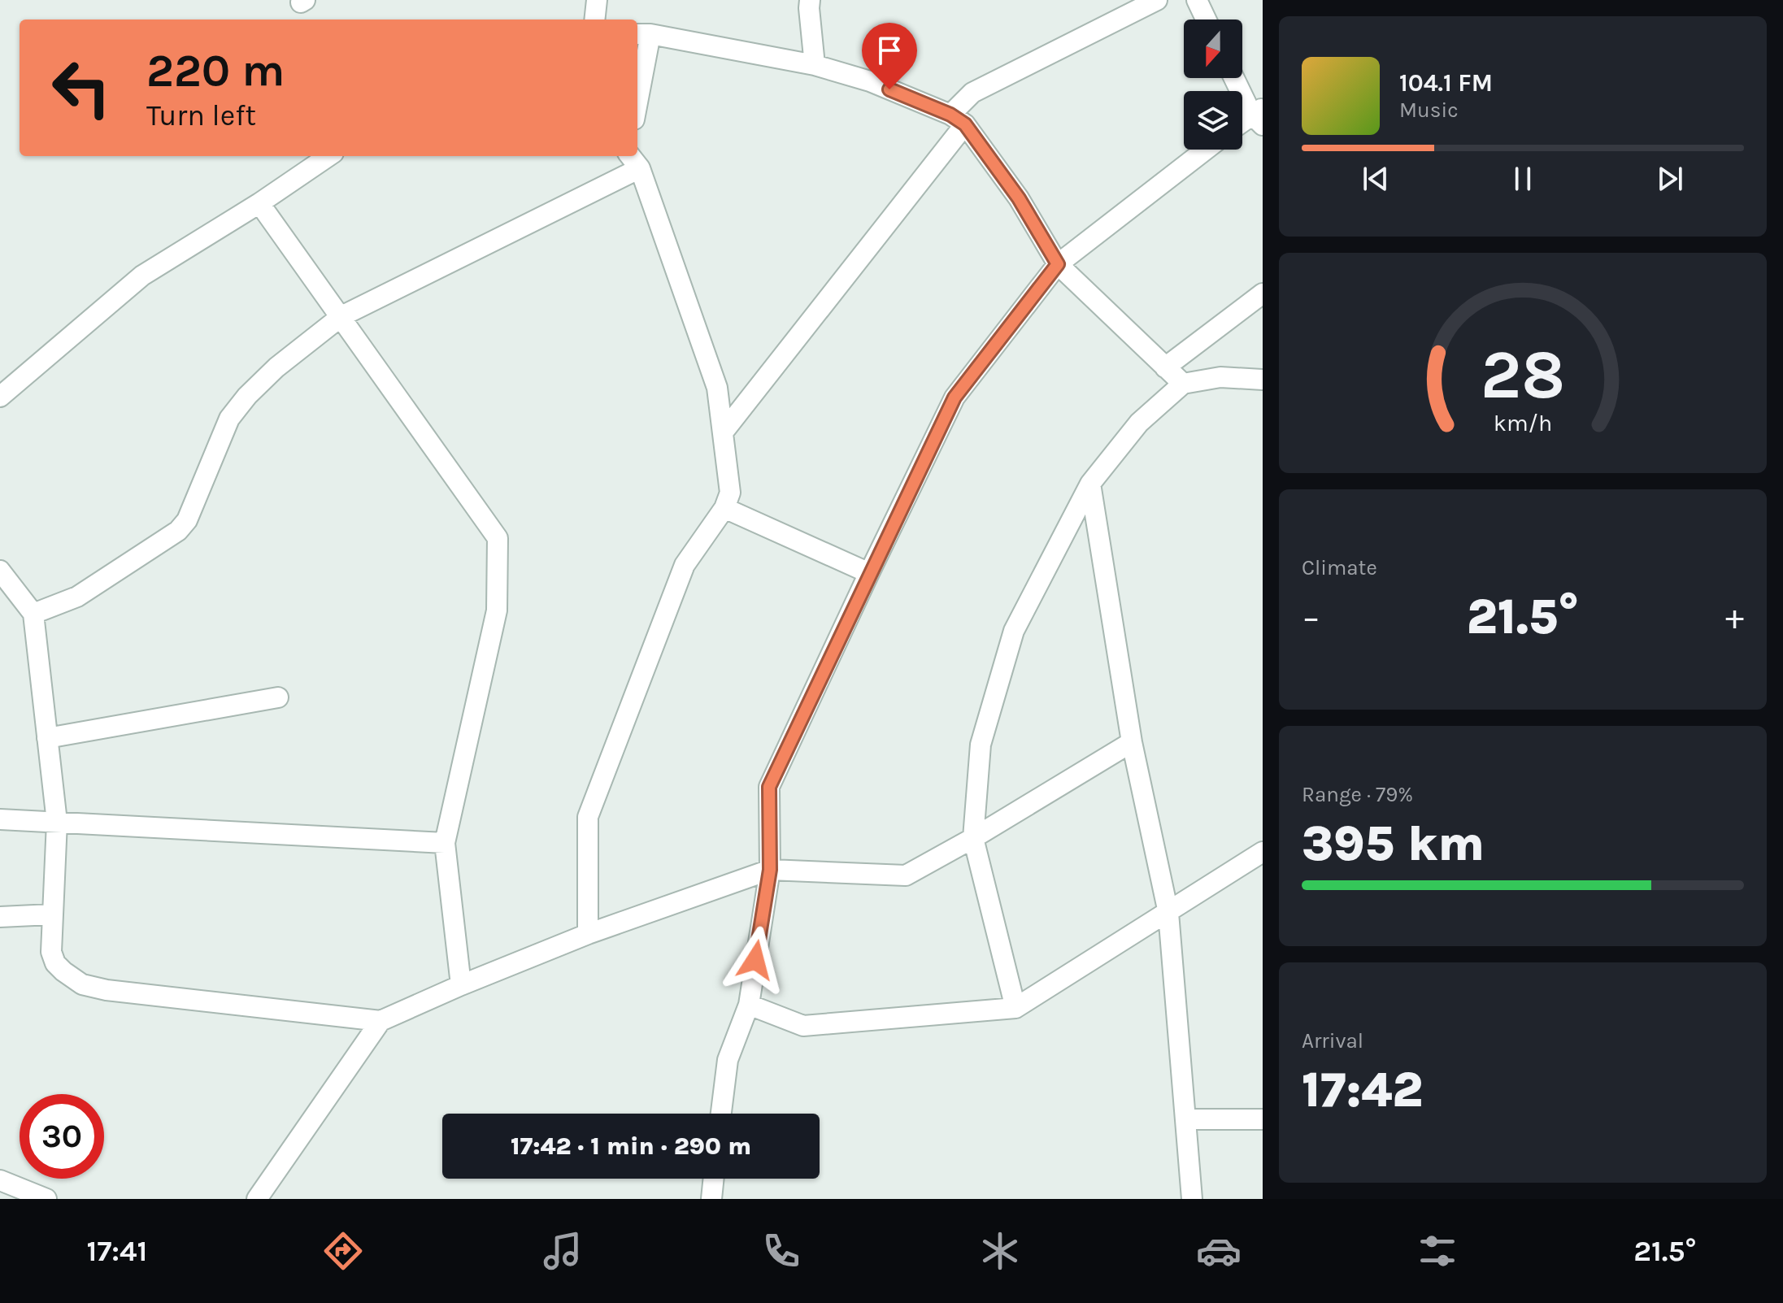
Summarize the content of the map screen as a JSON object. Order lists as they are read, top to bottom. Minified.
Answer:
{"north":"bottom","page":{"turn":["220 m","Turn left"],"song":["104.1 FM","Music"],"tile":["Climate",["Range · 79%","395 km"],["Arrival","17:42"]],"heat":["−","21.5°","+"],"limit":"30","trip":"17:42 · 1 min · 290 m","tabs":["17:41","21.5°"],"gauge":["28","km/h"]}}
